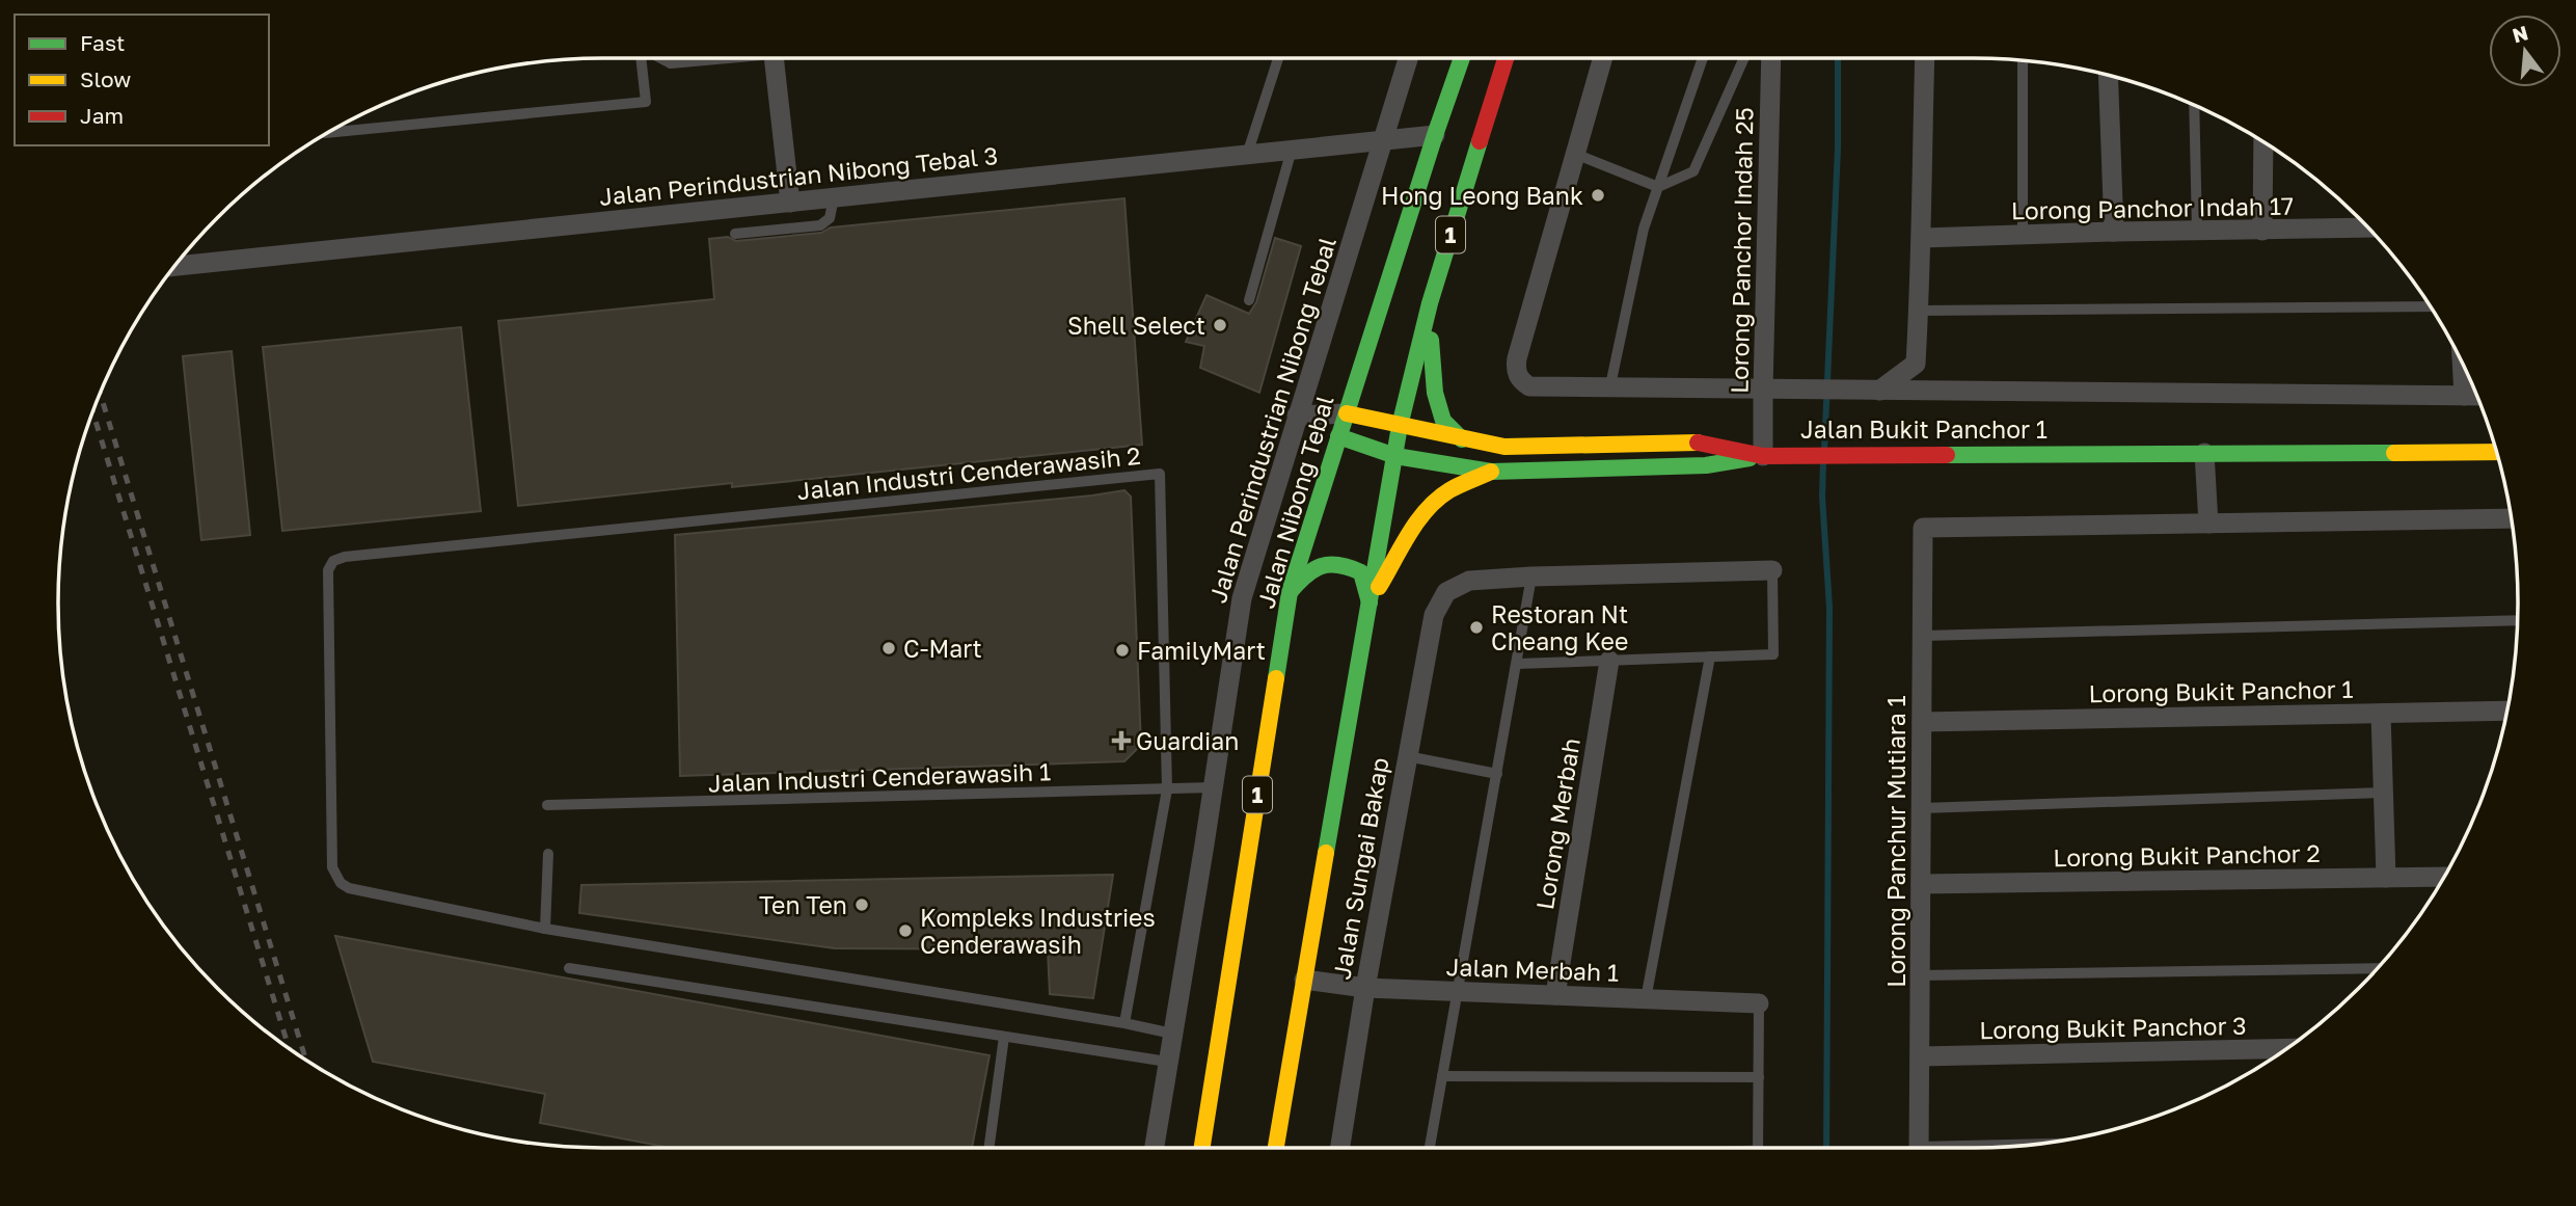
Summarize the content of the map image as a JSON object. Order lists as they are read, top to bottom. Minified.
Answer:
{"streets":{"main road":["1","Jalan Bukit Panchor 1","Jalan Nibong Tebal"],"street":["Jalan Perindustrian Nibong Tebal 3","Lorong Panchor Indah 17","Lorong Panchor Indah 25","Jalan Perindustrian Nibong Tebal","Lorong Bukit Panchor 1","Lorong Merbah","Lorong Panchur Mutiara 1","Lorong Bukit Panchor 2","Jalan Sungai Bakap","Jalan Merbah 1","Lorong Bukit Panchor 3"],"lane":["Jalan Industri Cenderawasih 2","Jalan Industri Cenderawasih 1"]},"crossings":[["Jalan Perindustrian Nibong Tebal 3","Jalan Perindustrian Nibong Tebal"],["Jalan Perindustrian Nibong Tebal 3","Jalan Nibong Tebal"],["1","Jalan Bukit Panchor 1"],["1","Jalan Merbah 1"],["Lorong Panchor Indah 25","Jalan Bukit Panchor 1"],["Jalan Perindustrian Nibong Tebal","Jalan Industri Cenderawasih 1"],["Jalan Bukit Panchor 1","Jalan Nibong Tebal"],["Jalan Industri Cenderawasih 2","Jalan Industri Cenderawasih 1"],["Lorong Bukit Panchor 1","Lorong Panchur Mutiara 1"],["Lorong Merbah","Jalan Merbah 1"],["Lorong Panchur Mutiara 1","Lorong Bukit Panchor 2"],["Lorong Panchur Mutiara 1","Lorong Bukit Panchor 3"],["Jalan Sungai Bakap","Jalan Merbah 1"]],"places":{"other":["Hong Leong Bank","Shell Select","Restoran Nt Cheang Kee","C-Mart","FamilyMart","Ten Ten","Kompleks Industries Cenderawasih"],"health":["Guardian"]},"legend":["Fast","Slow","Jam"],"north":"top"}
